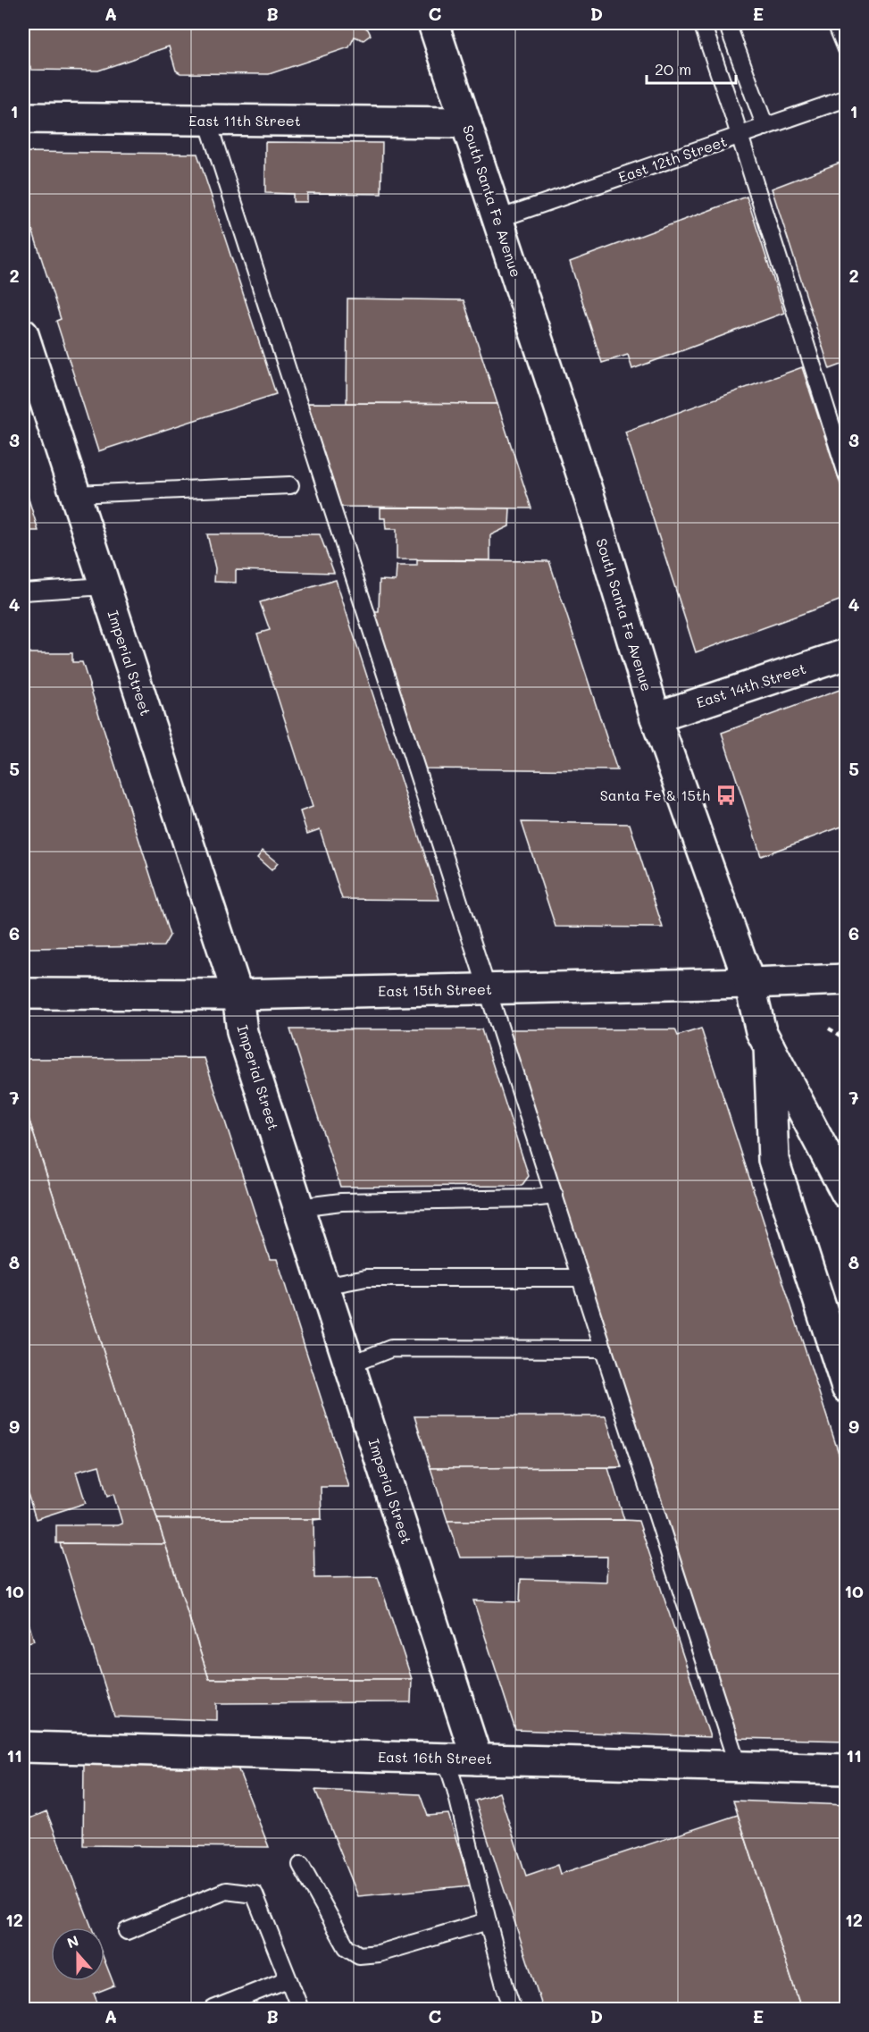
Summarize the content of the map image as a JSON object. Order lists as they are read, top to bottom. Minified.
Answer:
{"streets":{"street":["East 11th Street","South Santa Fe Avenue","Imperial Street","East 14th Street","East 15th Street","East 16th Street"],"lane":["East 12th Street"]},"crossings":[["East 11th Street","South Santa Fe Avenue"],["East 12th Street","South Santa Fe Avenue"],["South Santa Fe Avenue","East 14th Street"],["South Santa Fe Avenue","East 15th Street"],["Imperial Street","East 15th Street"],["Imperial Street","East 16th Street"]],"places":{"bus stop":["Santa Fe & 15th"]},"scale_bar":"20 m","north":"top","grid":{"columns":["A","B","C","D","E"],"rows":["1","2","3","4","5","6","7","8","9","10","11","12"]}}
